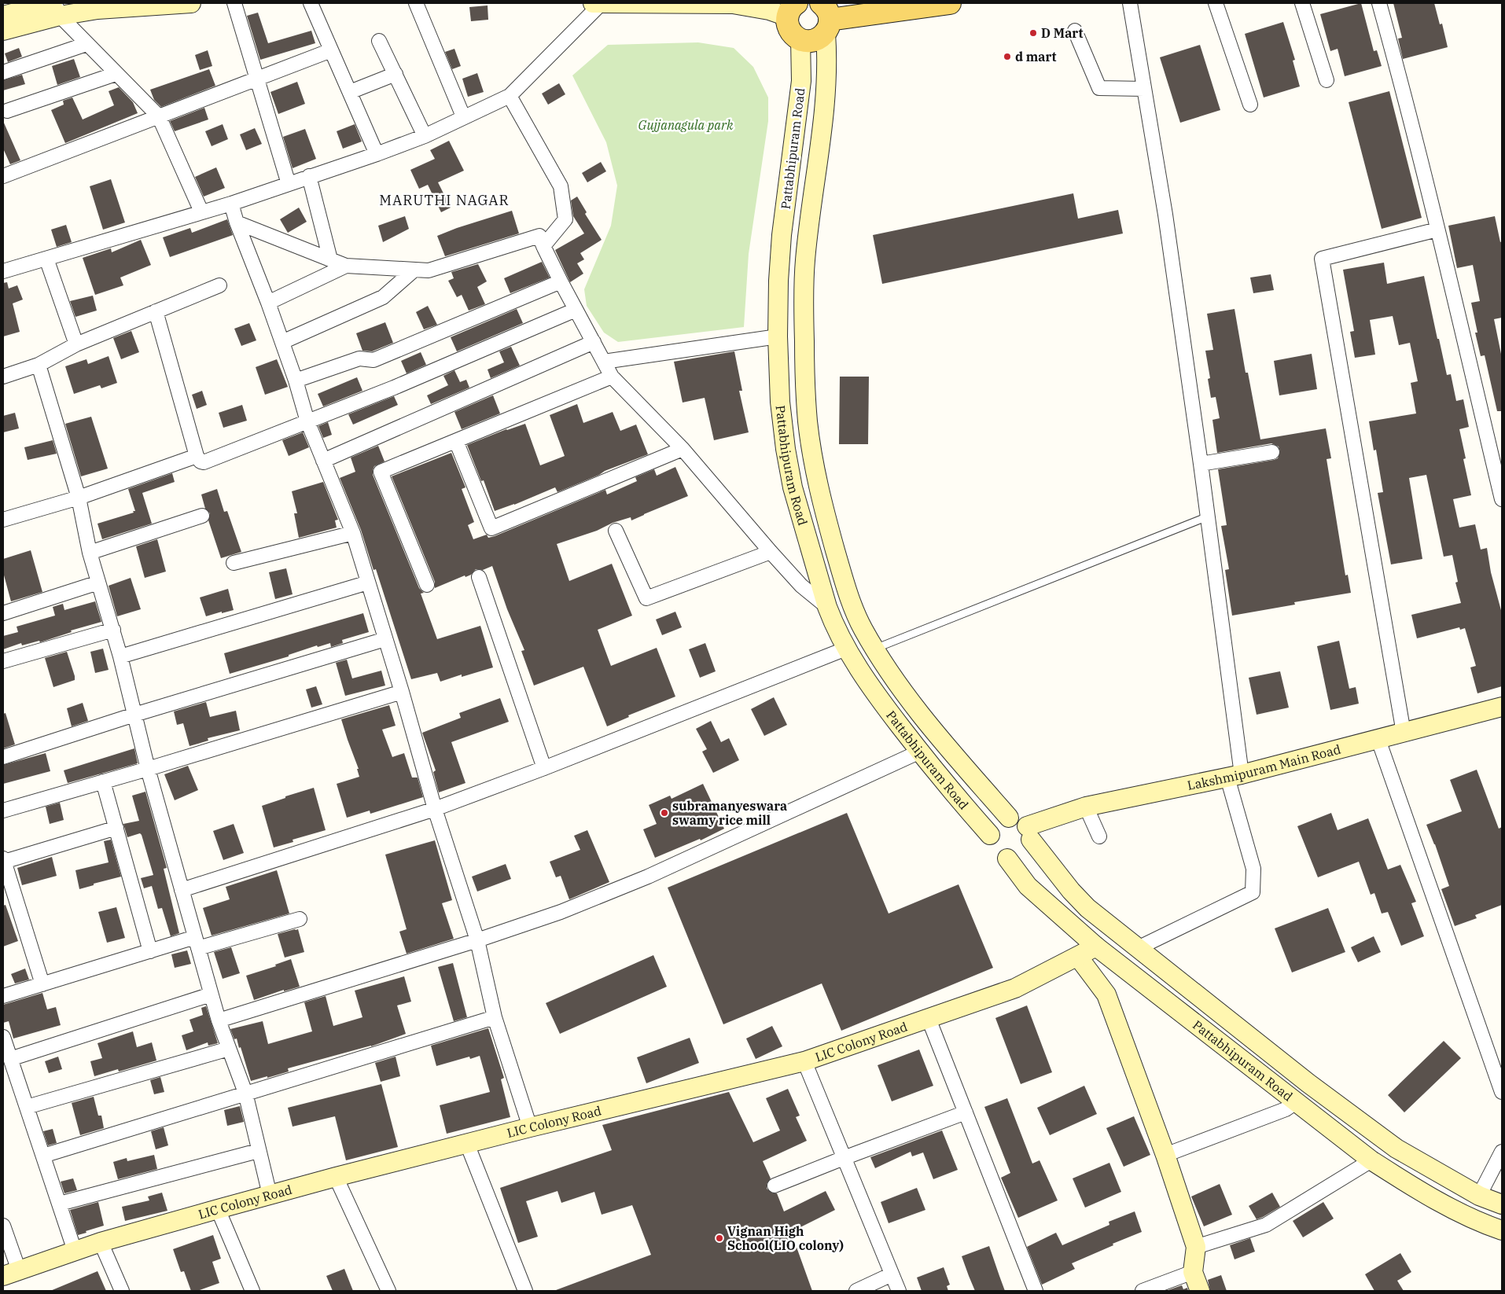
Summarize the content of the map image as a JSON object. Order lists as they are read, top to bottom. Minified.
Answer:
{"streets":{"street":["Pattabhipuram Road","Lakshmipuram Main Road","LIC Colony Road"]},"crossings":[["Pattabhipuram Road","Lakshmipuram Main Road"],["Pattabhipuram Road","LIC Colony Road"]],"districts":["MARUTHI NAGAR"],"parks":["Gujjanagula park"],"places":["D Mart","d mart","subramanyeswara swamy rice mill","Vignan High School(LIO colony)"]}
